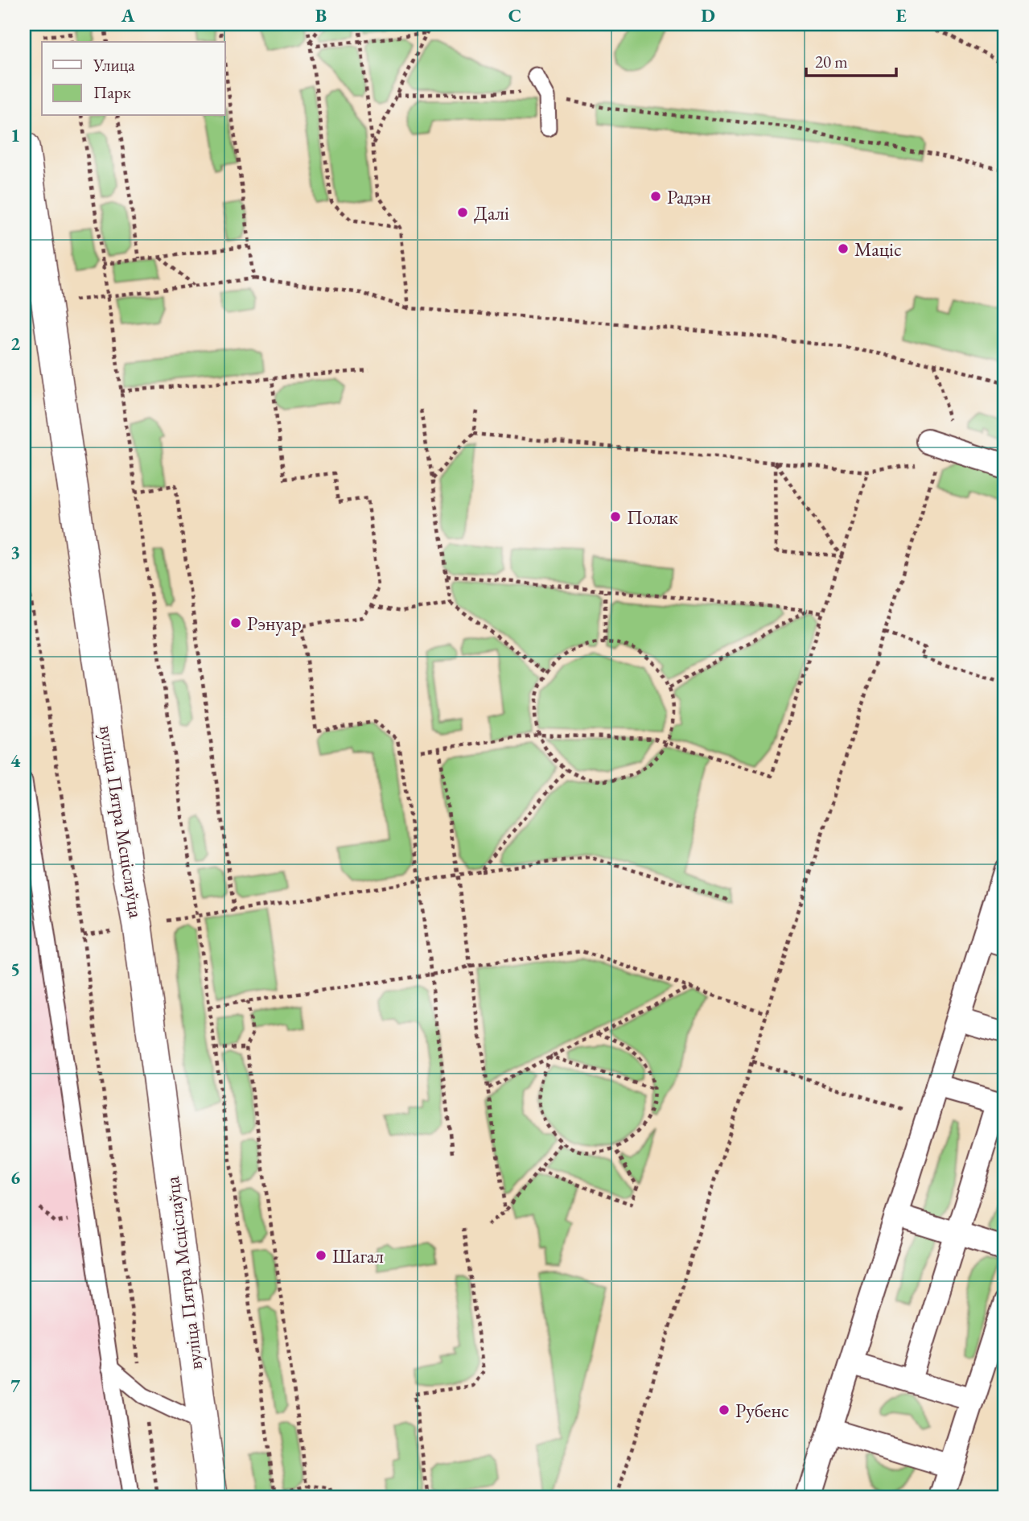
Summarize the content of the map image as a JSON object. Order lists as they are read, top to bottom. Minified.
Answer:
{"streets":{"street":["вуліца Пятра Мсціслаўца"]},"places":["Радэн","Далі","Маціс","Полак","Рэнуар","Шагал","Рубенс"],"legend":["Улица","Парк"],"scale_bar":"20 m","grid":{"columns":["A","B","C","D","E"],"rows":["1","2","3","4","5","6","7"]}}
